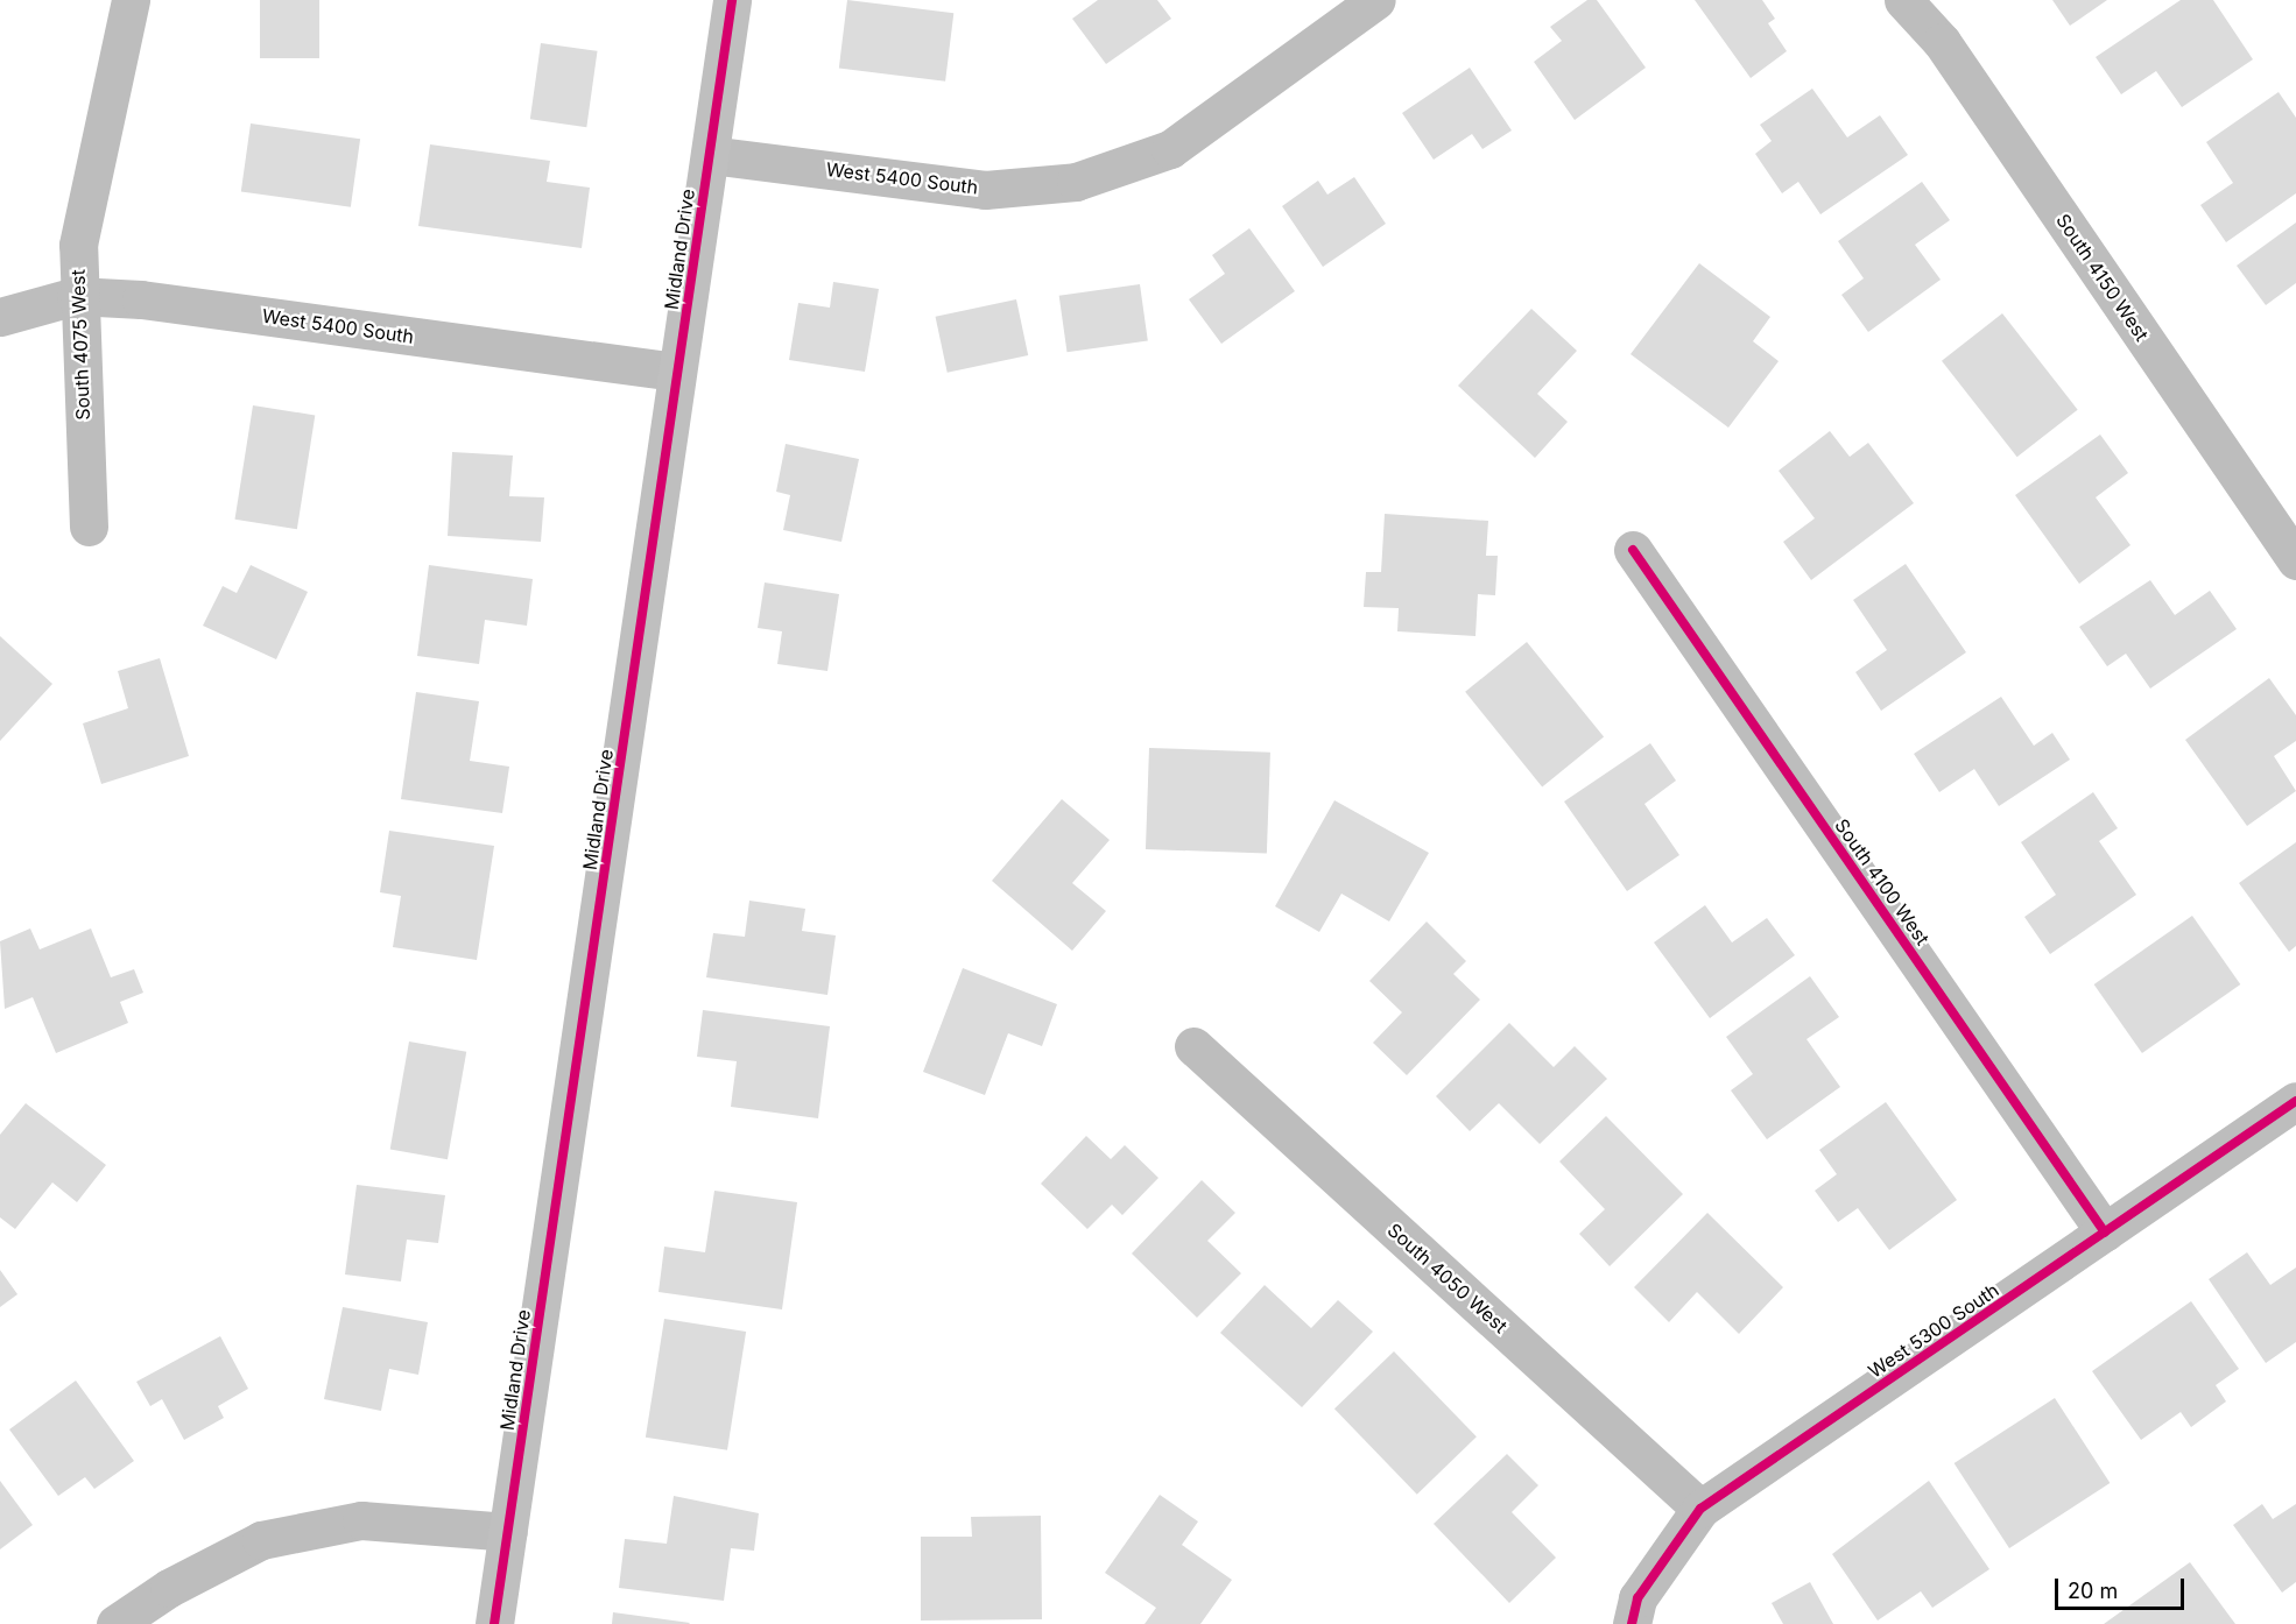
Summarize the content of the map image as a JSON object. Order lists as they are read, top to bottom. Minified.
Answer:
{"streets":{"street":["West 5400 South","Midland Drive","South 4150 West","South 4075 West","South 4100 West","South 4050 West","West 5300 South"]},"crossings":[["West 5400 South","Midland Drive"],["West 5400 South","South 4075 West"],["South 4100 West","West 5300 South"],["South 4050 West","West 5300 South"]],"scale_bar":"20 m"}
